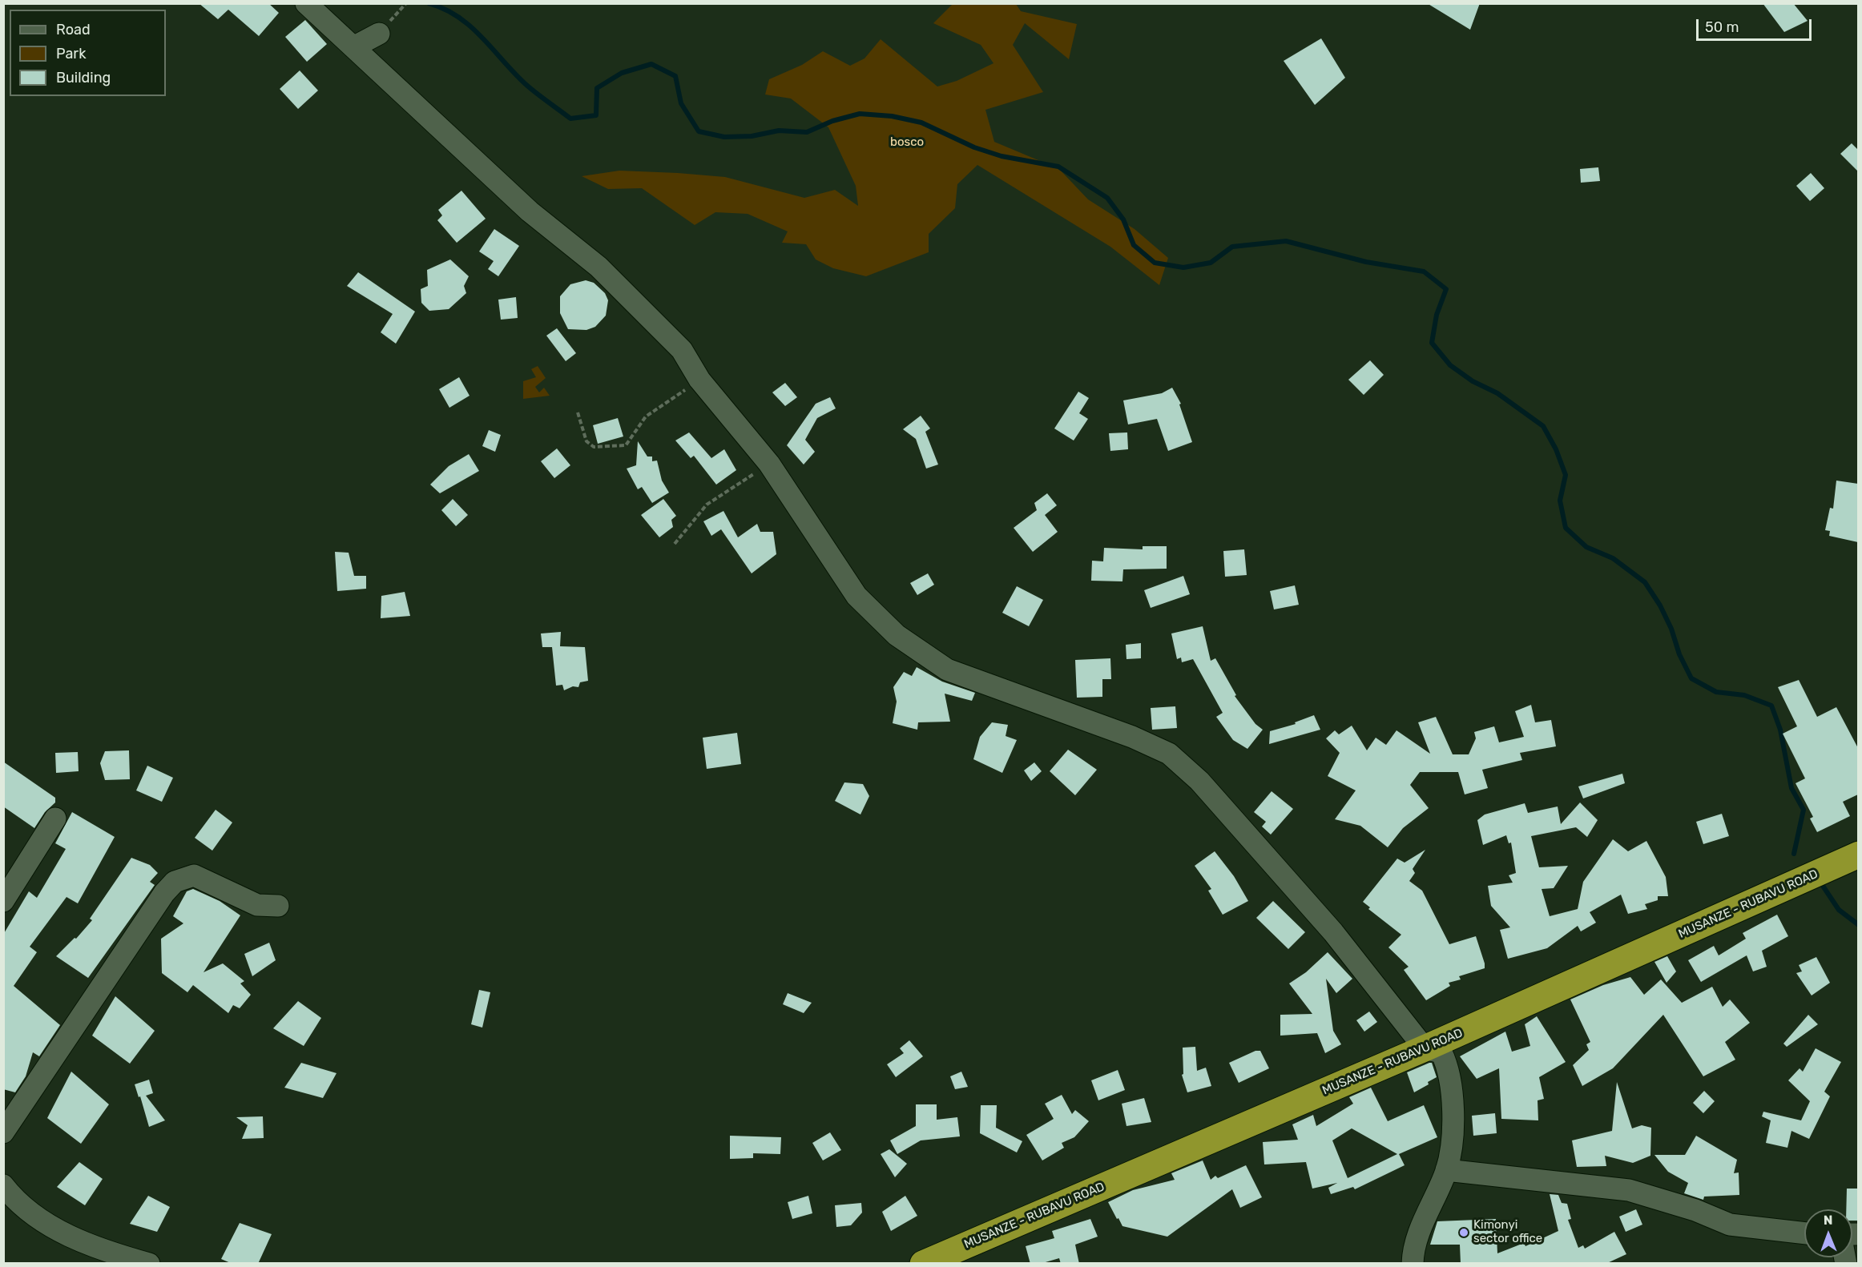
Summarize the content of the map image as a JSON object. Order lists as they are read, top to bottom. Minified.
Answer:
{"streets":{"highway":["MUSANZE - RUBAVU ROAD"]},"parks":["bosco"],"places":["Kimonyi sector office"],"legend":["Road","Park","Building"],"scale_bar":"50 m","north":"top"}
